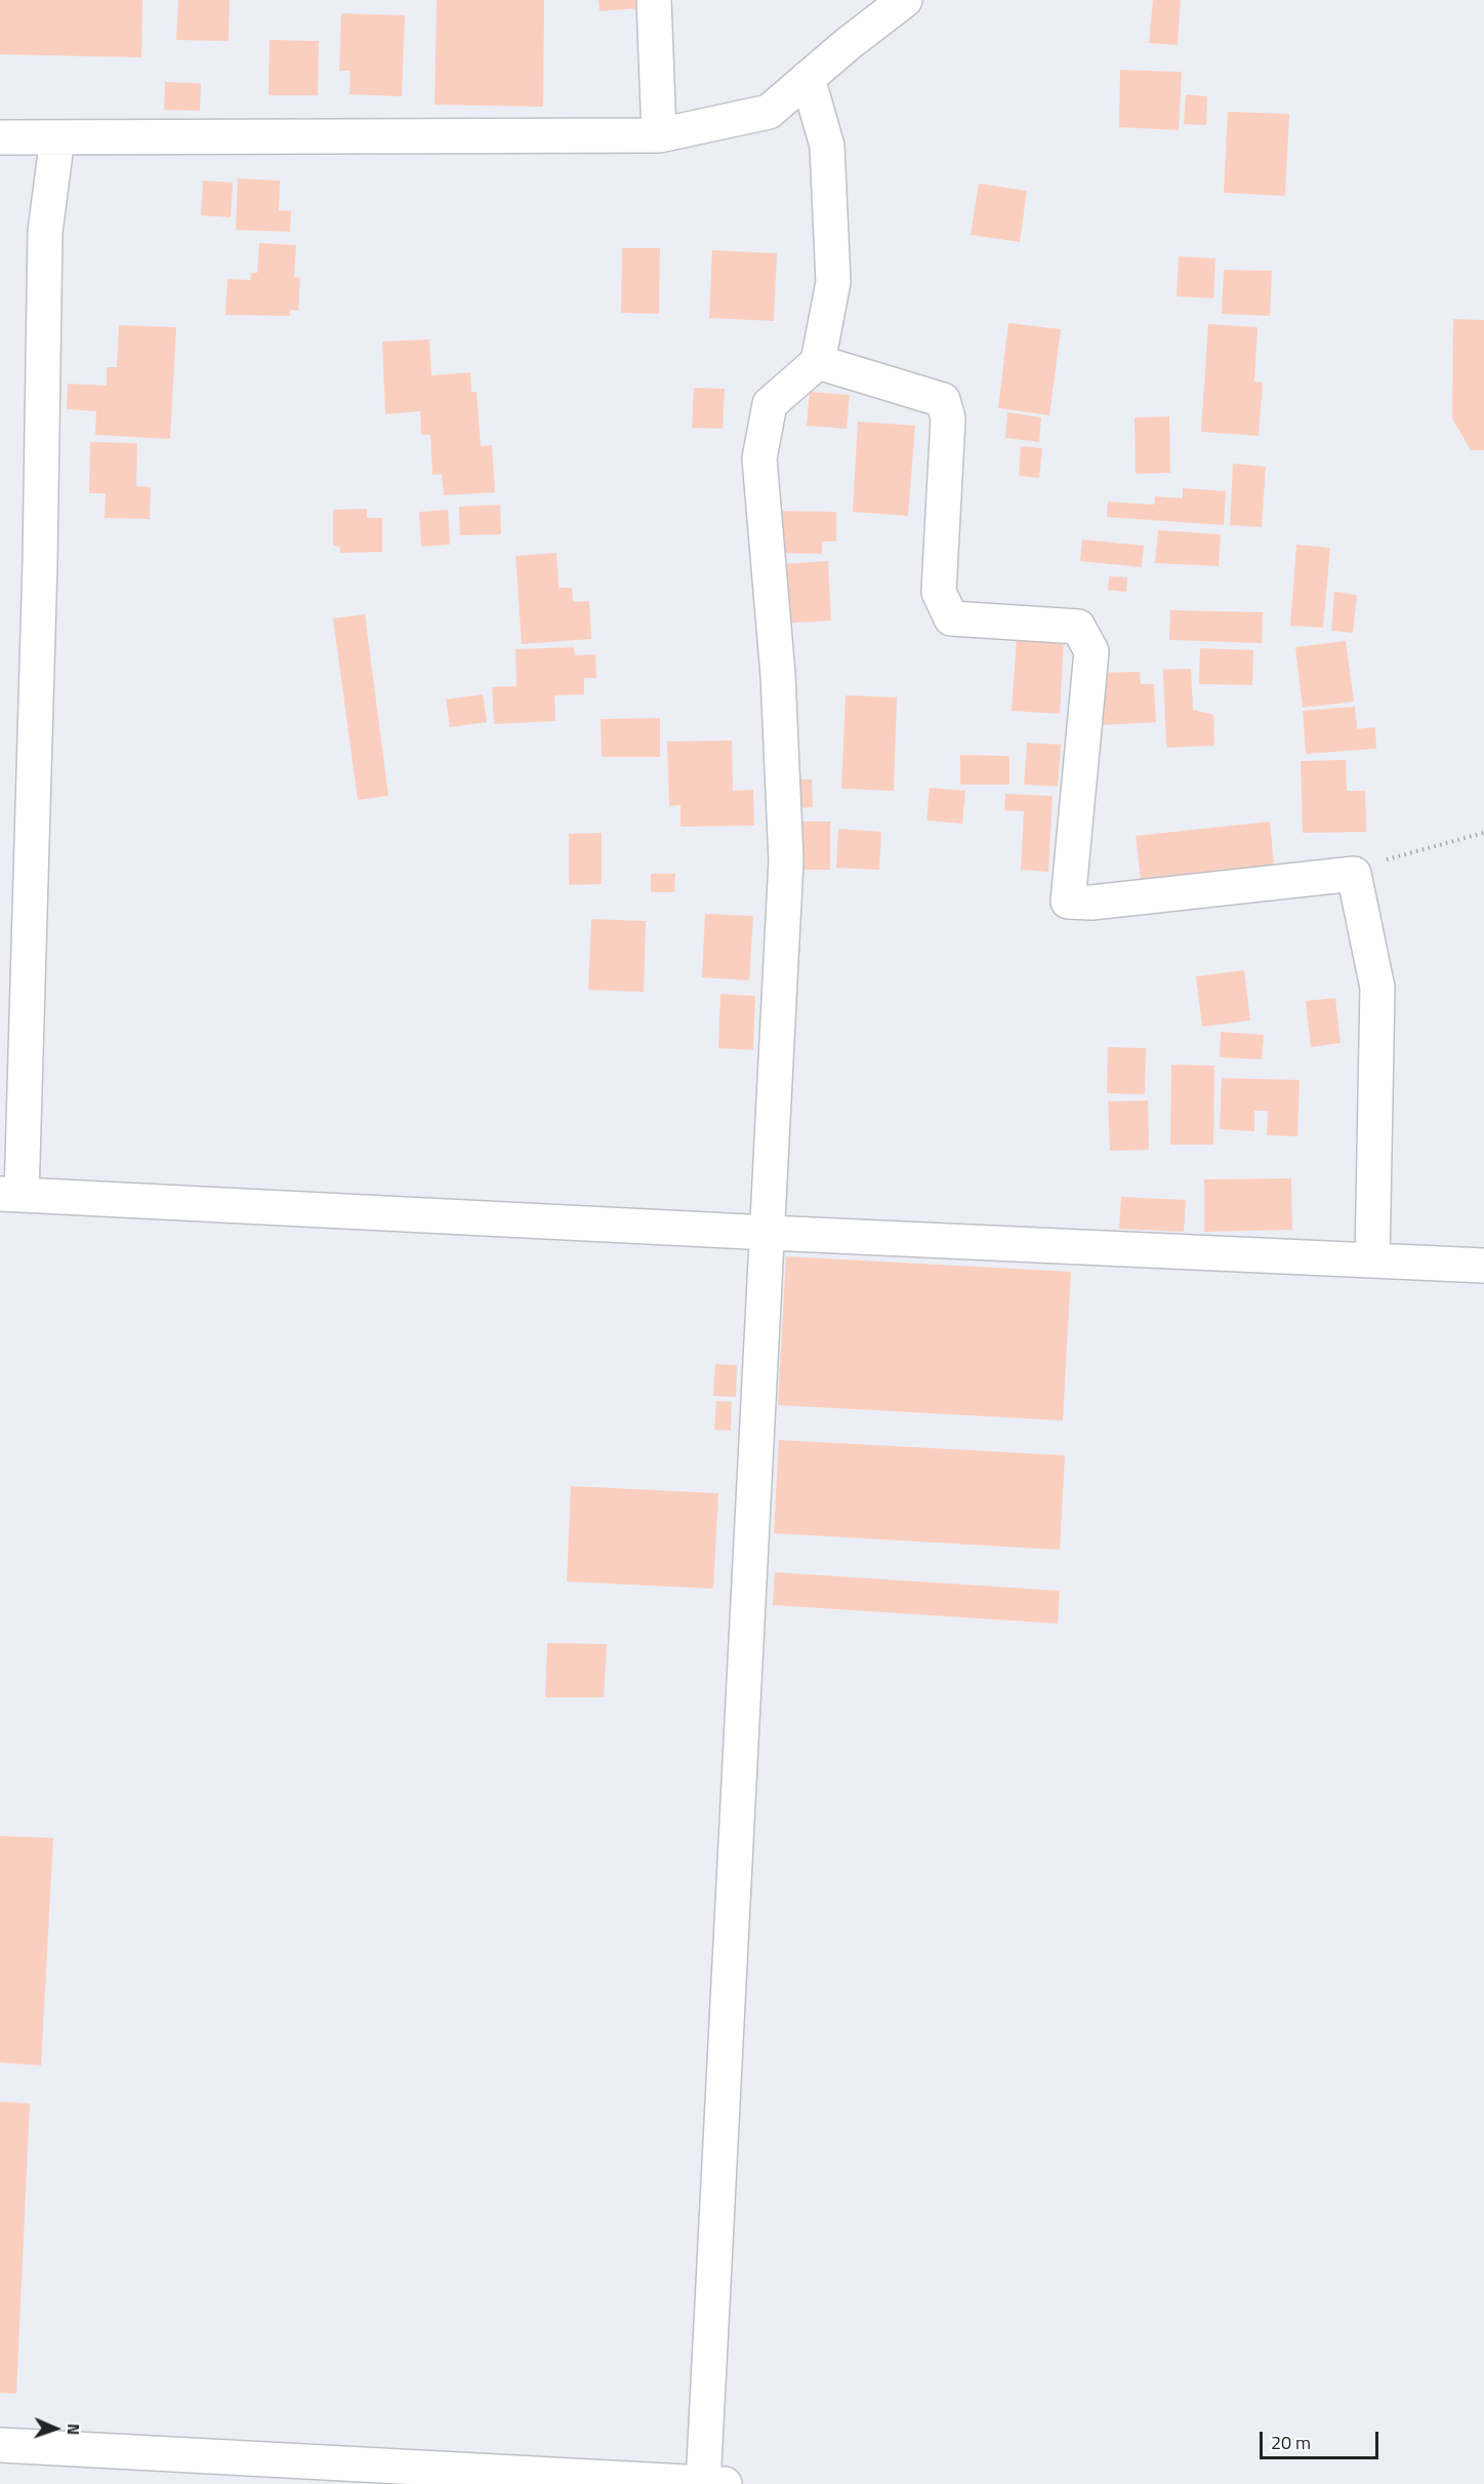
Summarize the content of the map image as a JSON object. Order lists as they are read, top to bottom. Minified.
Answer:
{"scale_bar":"20 m","north":"right"}
